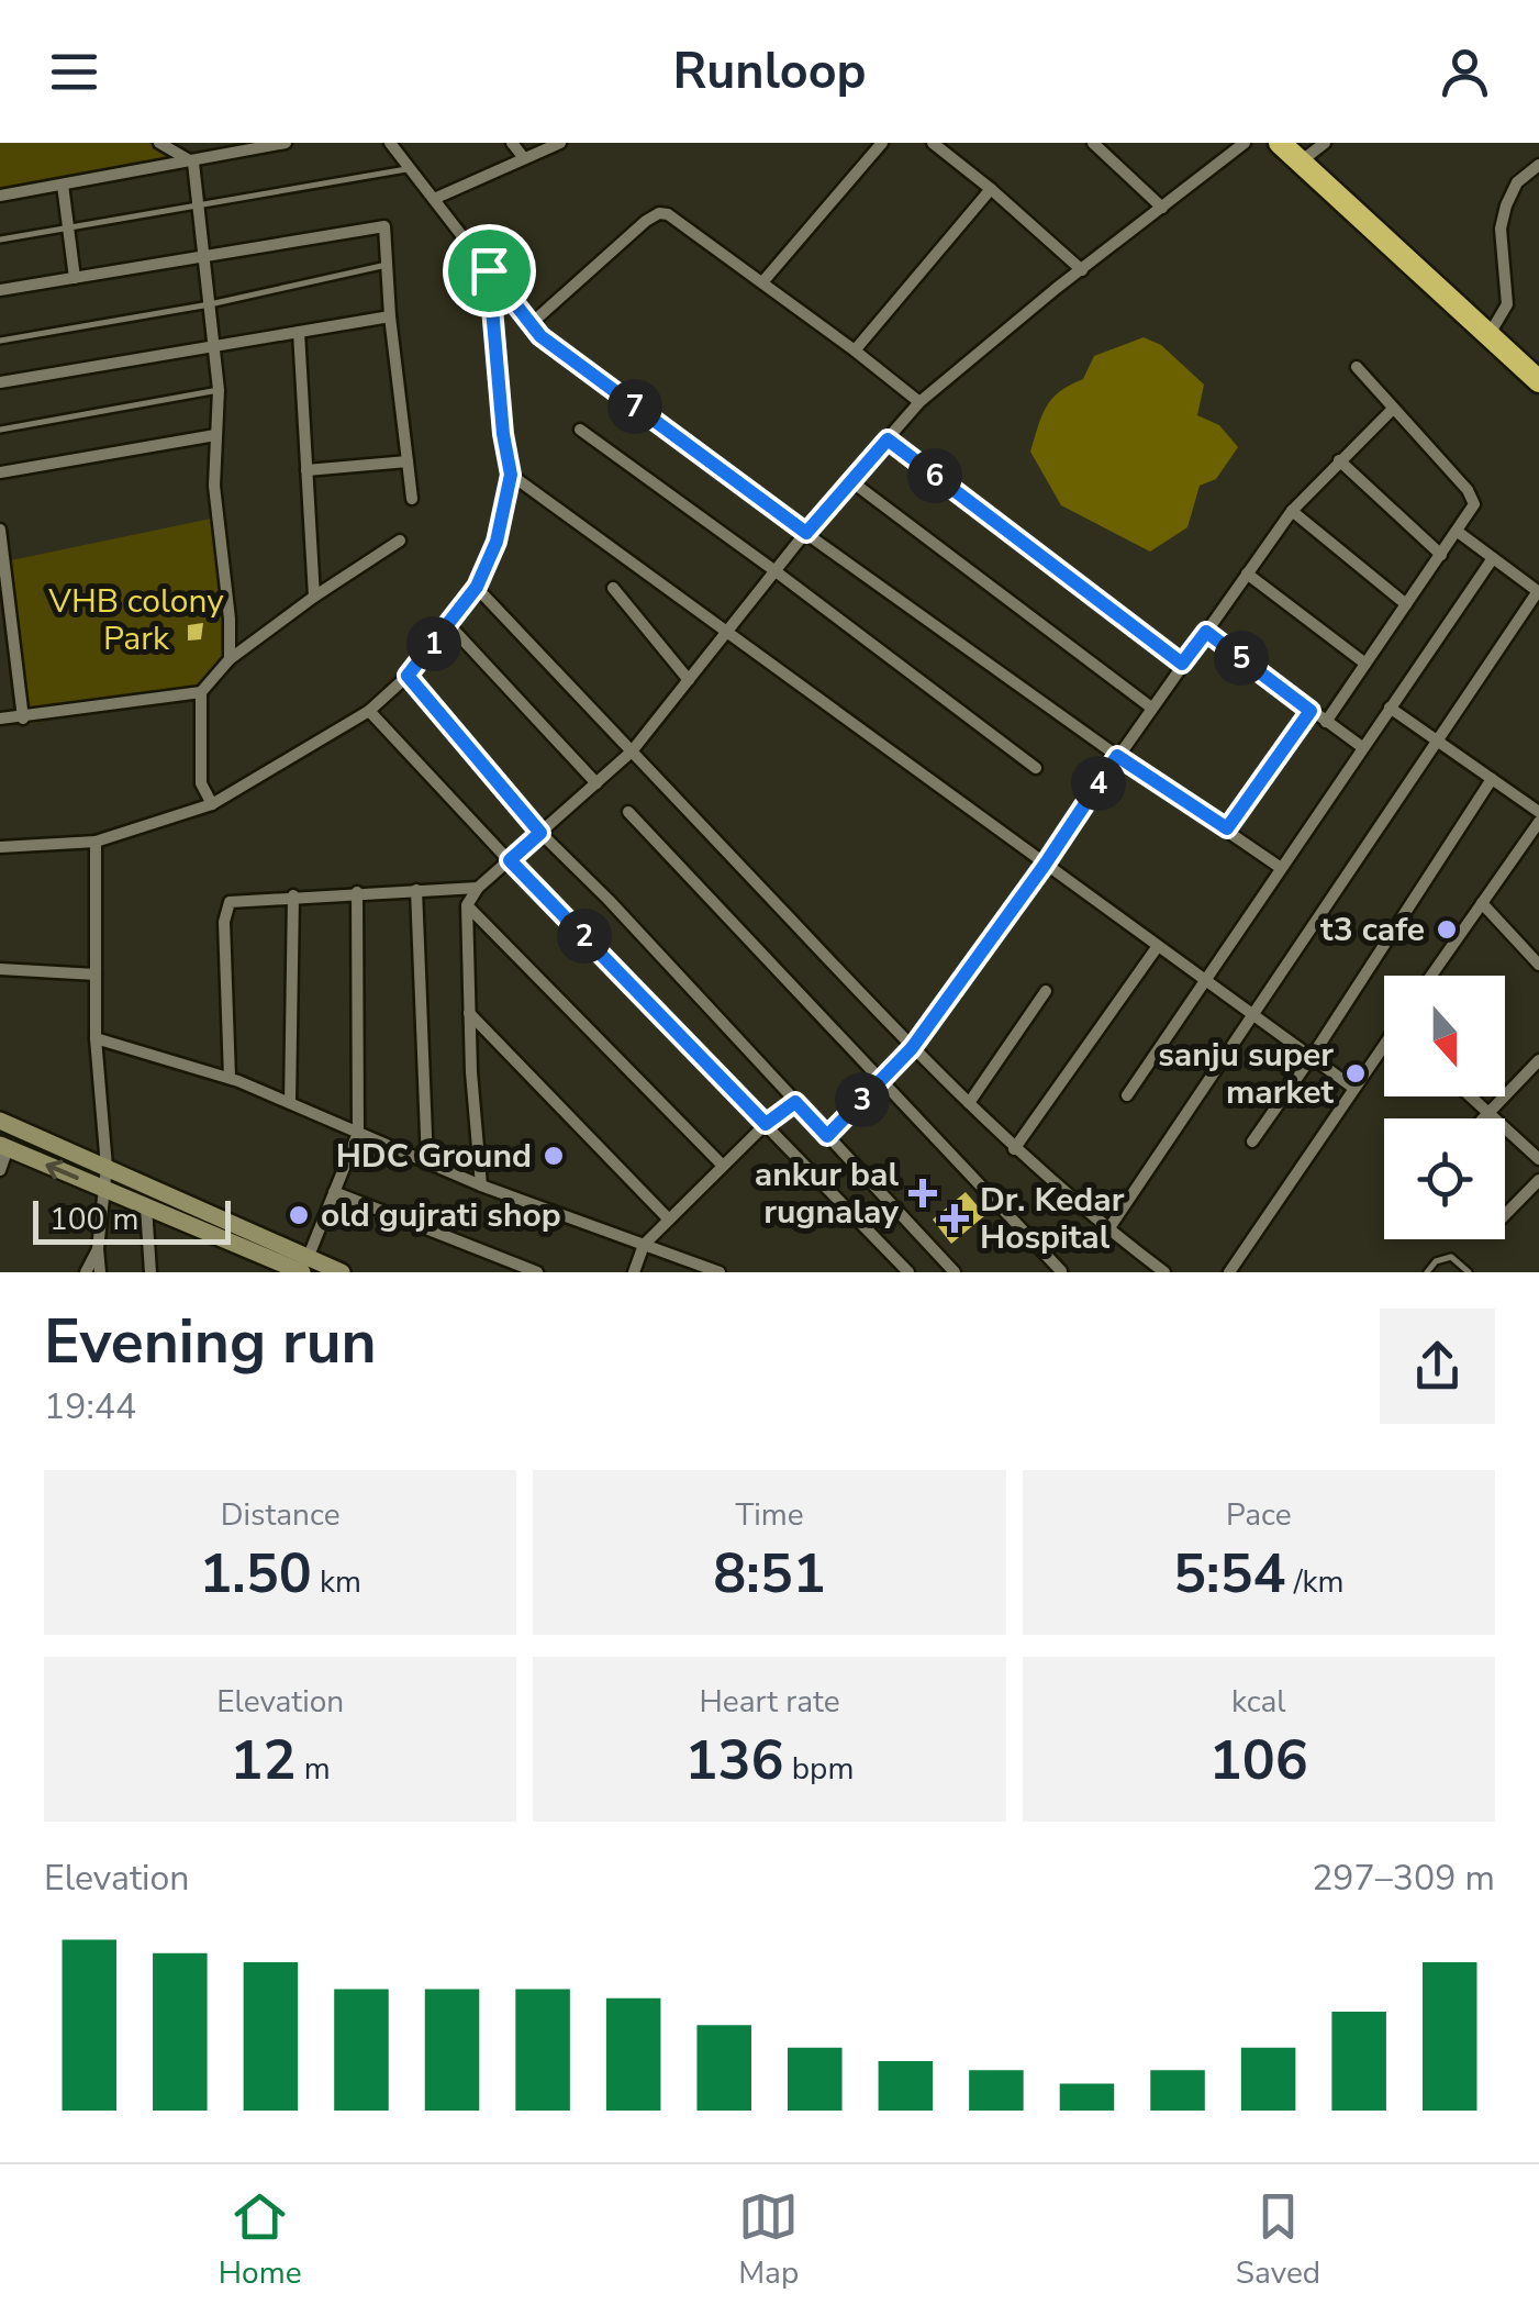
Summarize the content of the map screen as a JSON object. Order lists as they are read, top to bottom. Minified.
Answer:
{"parks":["VHB colony Park"],"places":{"other":["t3 cafe","sanju super market","HDC Ground","old gujrati shop"],"health":["ankur bal rugnalay","Dr. Kedar Hospital"]},"scale_bar":"100 m","north":"bottom","page":{"header":"Runloop","pins":["7","6","1","5","4","2","3"],"scale":"100 m","heading":["Evening run","19:44"],"stats":[["Distance","1.50 km"],["Time","8:51"],["Pace","5:54 /km"],["Elevation","12 m"],["Heart rate","136 bpm"],["kcal","106"]],"chart":["Elevation","297–309 m"],"tabs":["Home","Map","Saved"]}}
